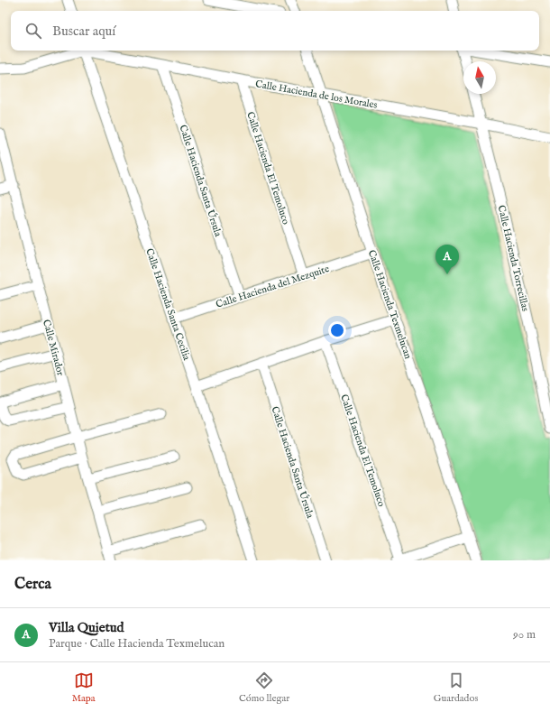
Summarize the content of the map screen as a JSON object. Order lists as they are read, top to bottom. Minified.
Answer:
{"streets":{"street":["Calle Hacienda de los Morales","Calle Hacienda El Temoluco","Calle Hacienda Santa Úrsula","Calle Hacienda Torrecillas","Calle Hacienda del Mezquite","Calle Hacienda Santa Cecilia","Calle Hacienda Texmelucan","Calle Mirador"]},"crossings":[["Calle Hacienda de los Morales","Calle Hacienda El Temoluco"],["Calle Hacienda de los Morales","Calle Hacienda Santa Úrsula"],["Calle Hacienda de los Morales","Calle Hacienda Torrecillas"],["Calle Hacienda de los Morales","Calle Hacienda Texmelucan"],["Calle Hacienda El Temoluco","Calle Hacienda del Mezquite"],["Calle Hacienda Santa Úrsula","Calle Hacienda del Mezquite"],["Calle Hacienda del Mezquite","Calle Hacienda Santa Cecilia"],["Calle Hacienda del Mezquite","Calle Hacienda Texmelucan"]],"north":"top","page":{"search":"Buscar aquí","pins":"A","heading":"Cerca","list":[{"mark":"A","name":"Villa Quietud","note":"Parque · Calle Hacienda Texmelucan","value":"90 m"}],"nav":["Mapa","Cómo llegar","Guardados"]}}
